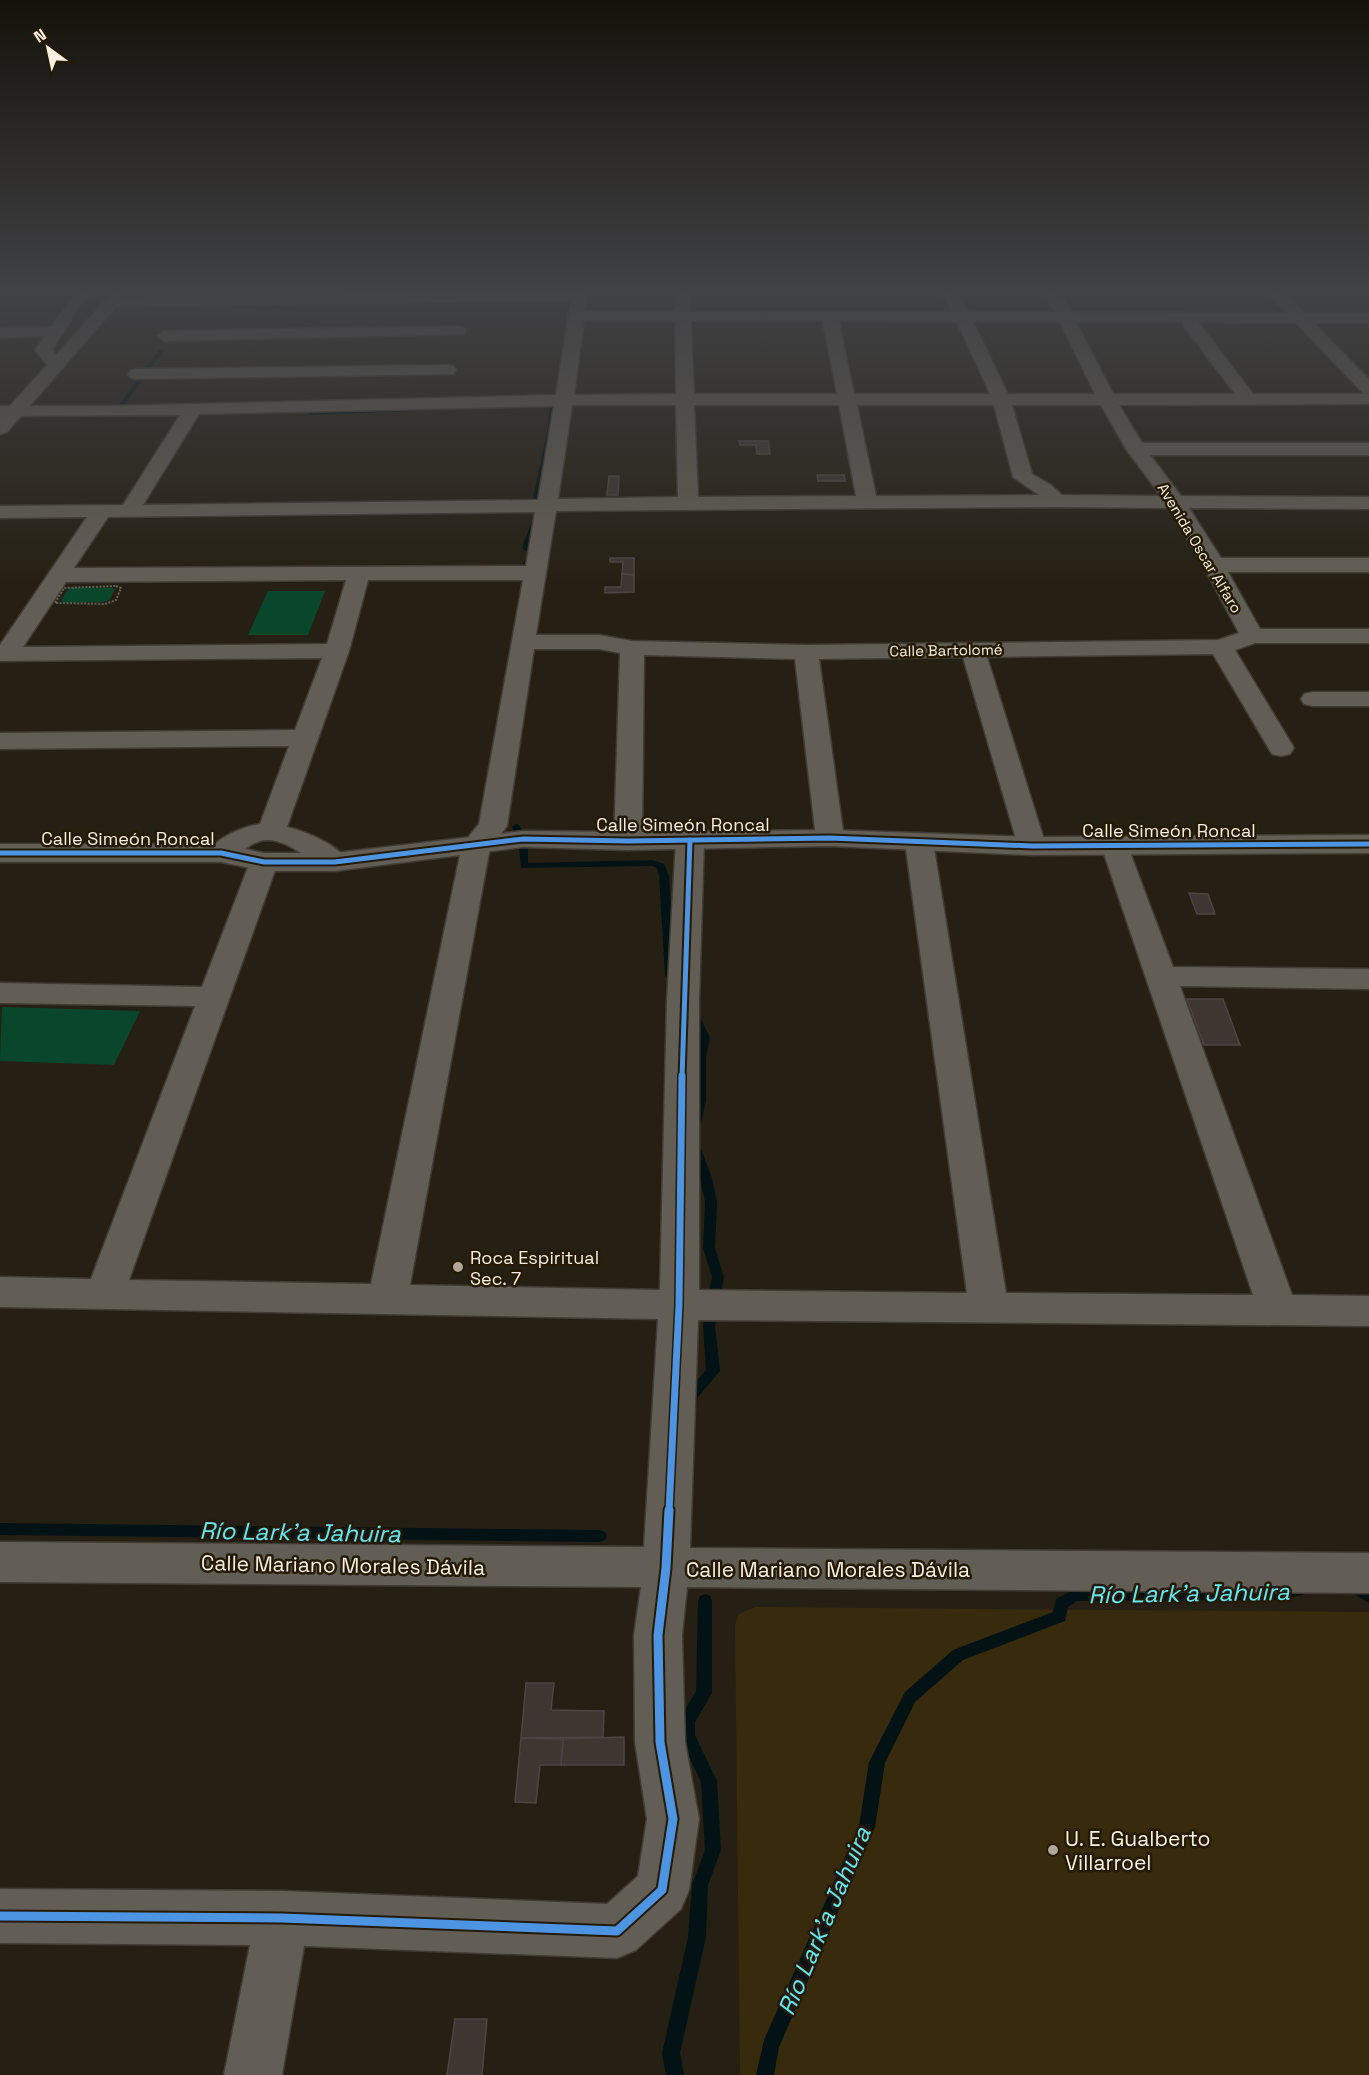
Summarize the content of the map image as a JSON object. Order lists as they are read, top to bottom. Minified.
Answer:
{"streets":{"street":["Avenida Oscar Alfaro","Calle Bartolomé","Calle Simeón Roncal","Calle Mariano Morales Dávila"]},"crossings":[["Avenida Oscar Alfaro","Calle Bartolomé"]],"water":["Río Lark’a Jahuira"],"places":["Roca Espiritual Sec. 7","U. E. Gualberto Villarroel"],"north":"top left"}
